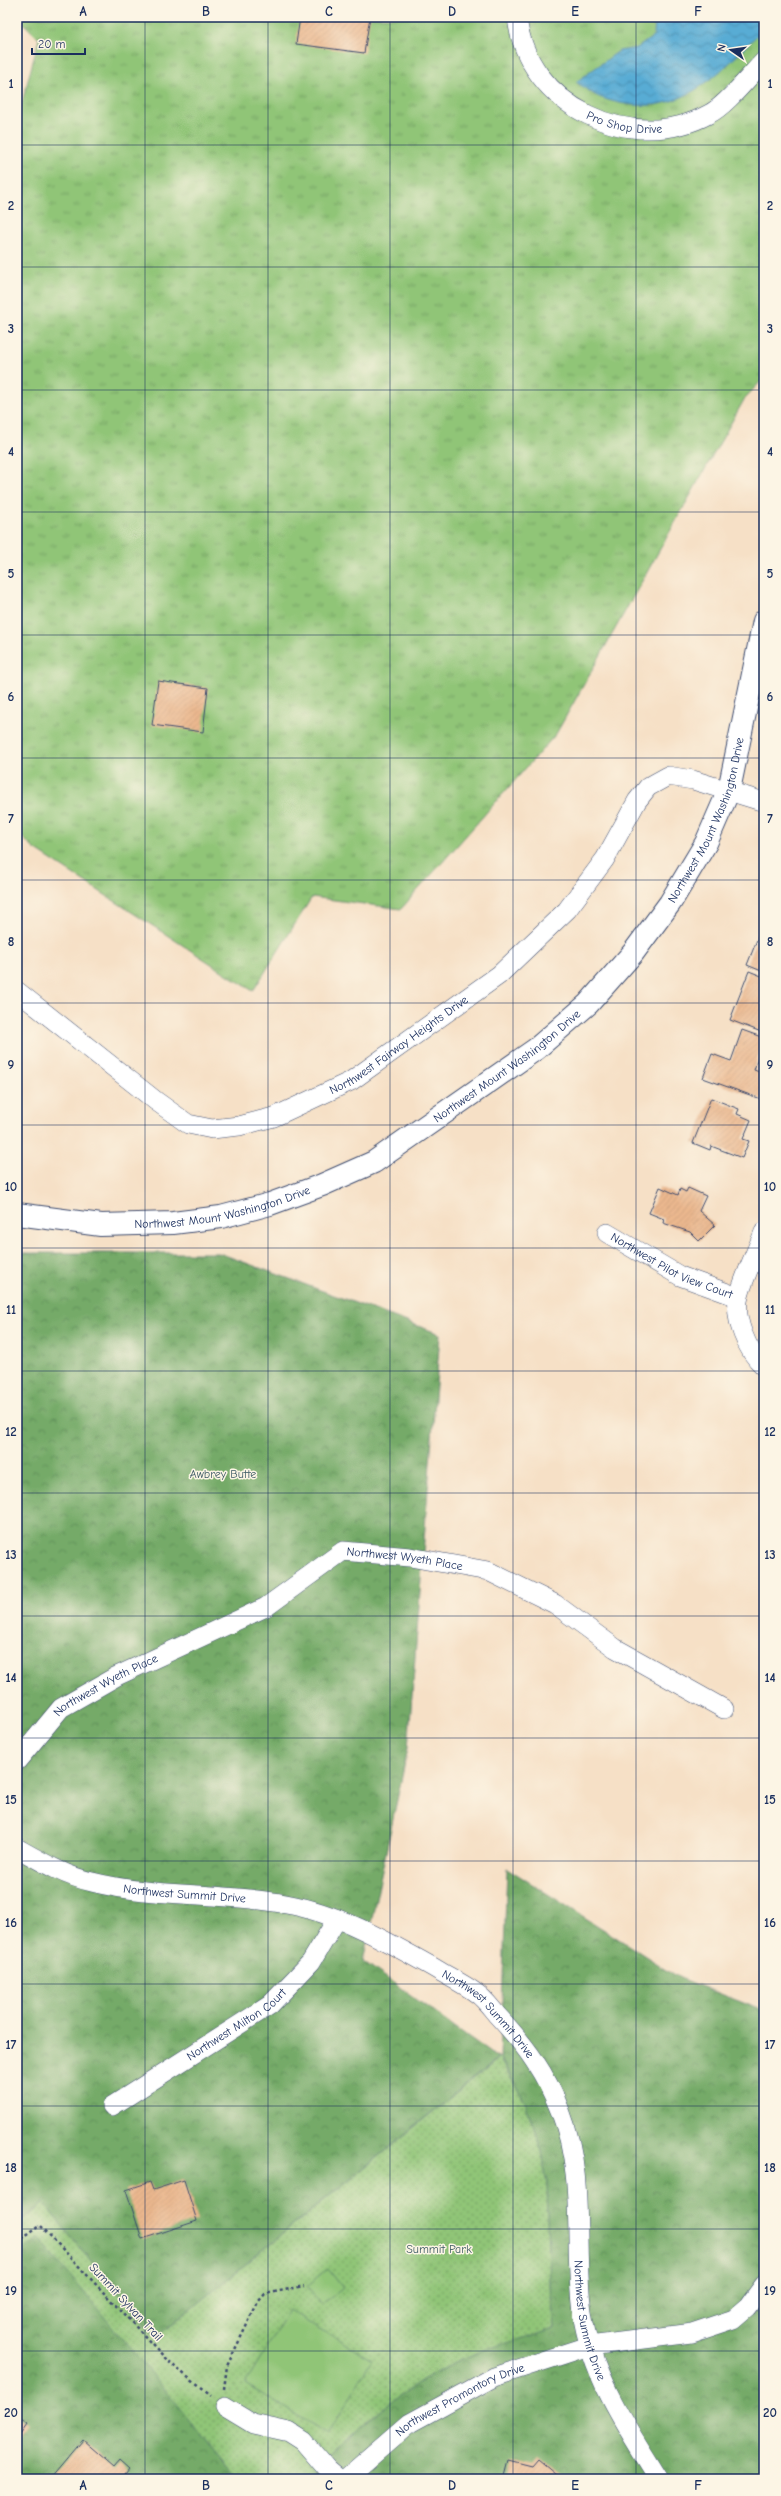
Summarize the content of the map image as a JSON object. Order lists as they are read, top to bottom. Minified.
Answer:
{"streets":{"main road":["Northwest Mount Washington Drive"],"street":["Pro Shop Drive","Northwest Fairway Heights Drive","Northwest Pilot View Court","Northwest Wyeth Place","Northwest Summit Drive","Northwest Milton Court","Northwest Promontory Drive"],"path":["Summit Sylvan Trail"]},"crossings":[["Northwest Mount Washington Drive","Northwest Fairway Heights Drive"],["Northwest Summit Drive","Northwest Milton Court"],["Northwest Summit Drive","Northwest Promontory Drive"]],"parks":["Awbrey Butte","Summit Park"],"scale_bar":"20 m","north":"left","grid":{"columns":["A","B","C","D","E","F"],"rows":["1","2","3","4","5","6","7","8","9","10","11","12","13","14","15","16","17","18","19","20"]}}
